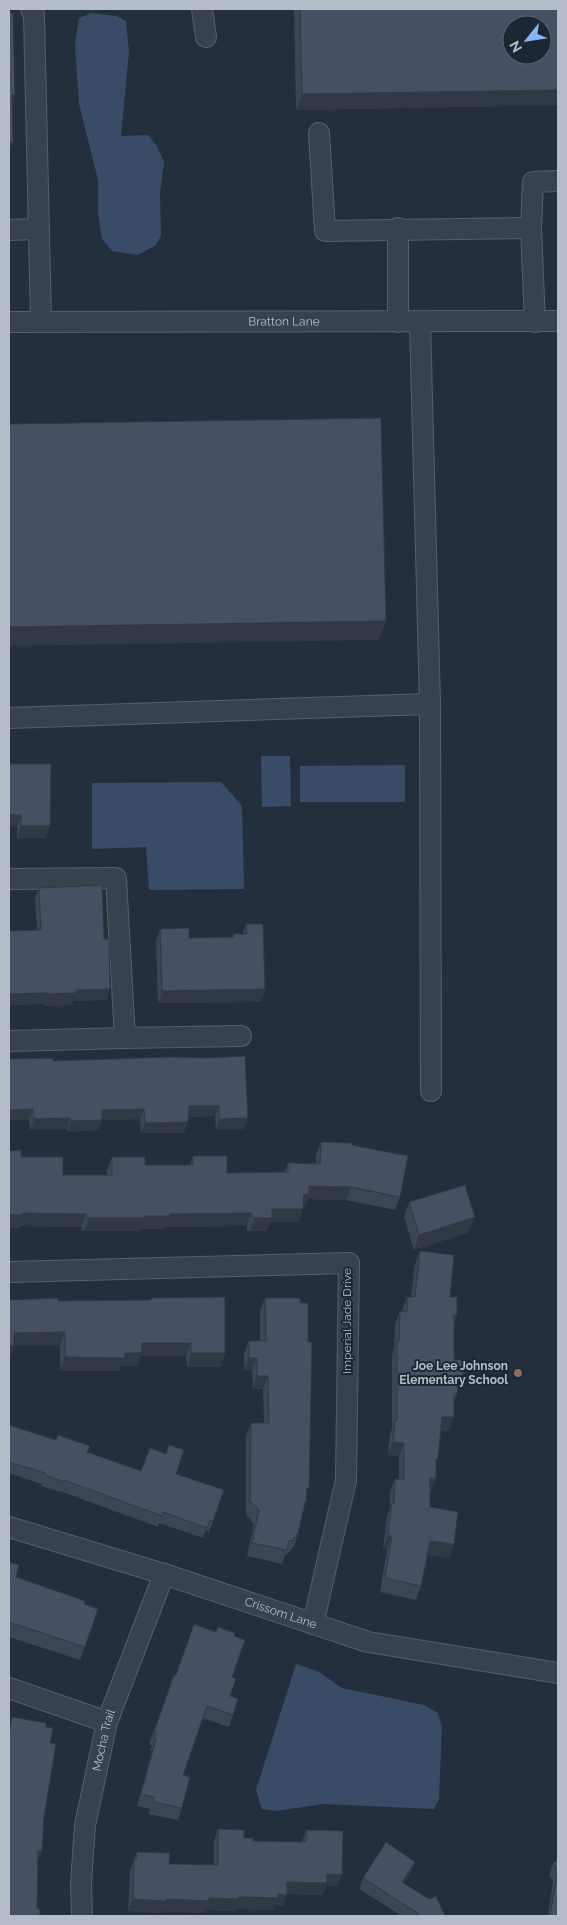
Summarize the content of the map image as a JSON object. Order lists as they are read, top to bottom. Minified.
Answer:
{"streets":{"street":["Bratton Lane","Imperial Jade Drive","Crissom Lane","Mocha Trail"]},"crossings":[["Imperial Jade Drive","Crissom Lane"],["Crissom Lane","Mocha Trail"]],"places":["Joe Lee Johnson Elementary School"],"north":"bottom left"}
